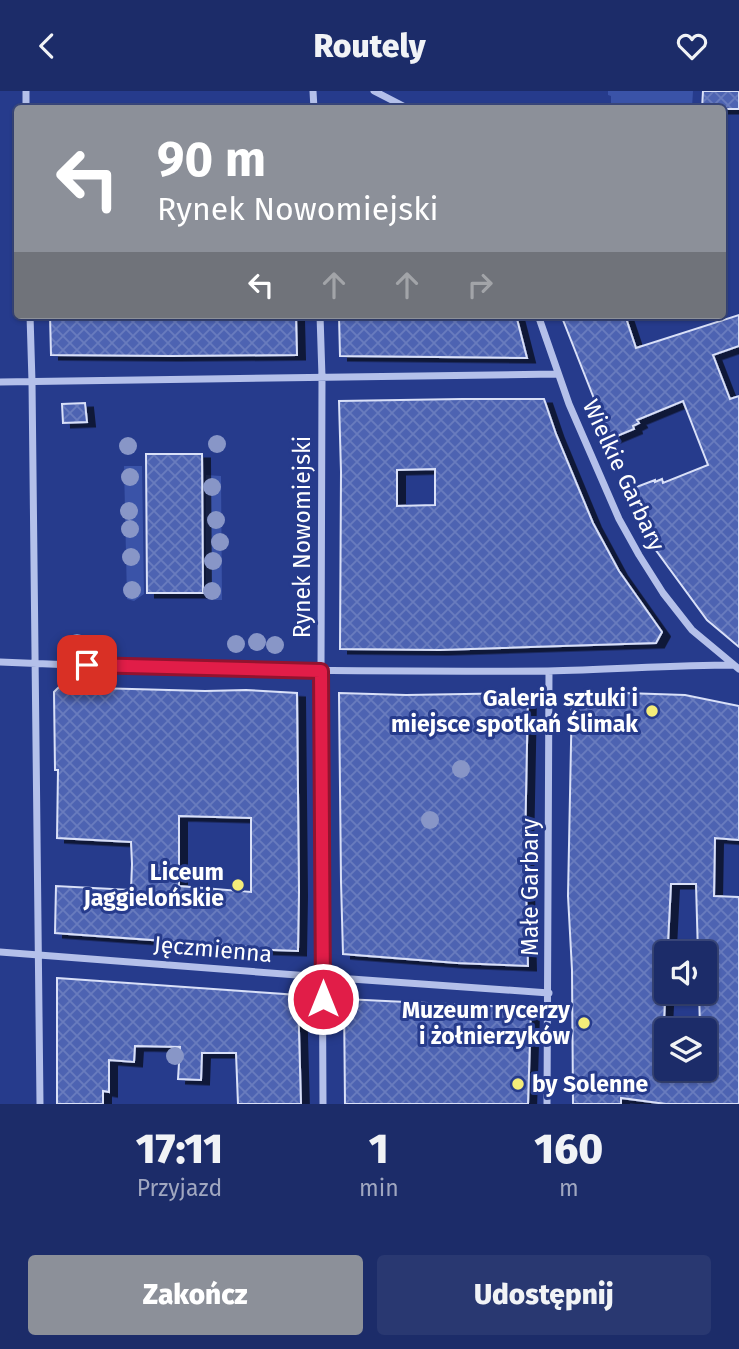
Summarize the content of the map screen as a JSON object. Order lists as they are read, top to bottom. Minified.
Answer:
{"streets":{"street":["Wielkie Garbary","Rynek Nowomiejski","Małe Garbary","Jęczmienna"]},"crossings":[["Małe Garbary","Jęczmienna"]],"places":["Galeria sztuki i miejsce spotkań Ślimak","Liceum Jaggielońskie","Muzeum rycerzy i żołnierzyków","by Solenne"],"page":{"header":"Routely","turn":["90 m","Rynek Nowomiejski"],"eta":["17:11","Przyjazd","1","min","160","m"],"buttons":["Zakończ","Udostępnij"]}}
